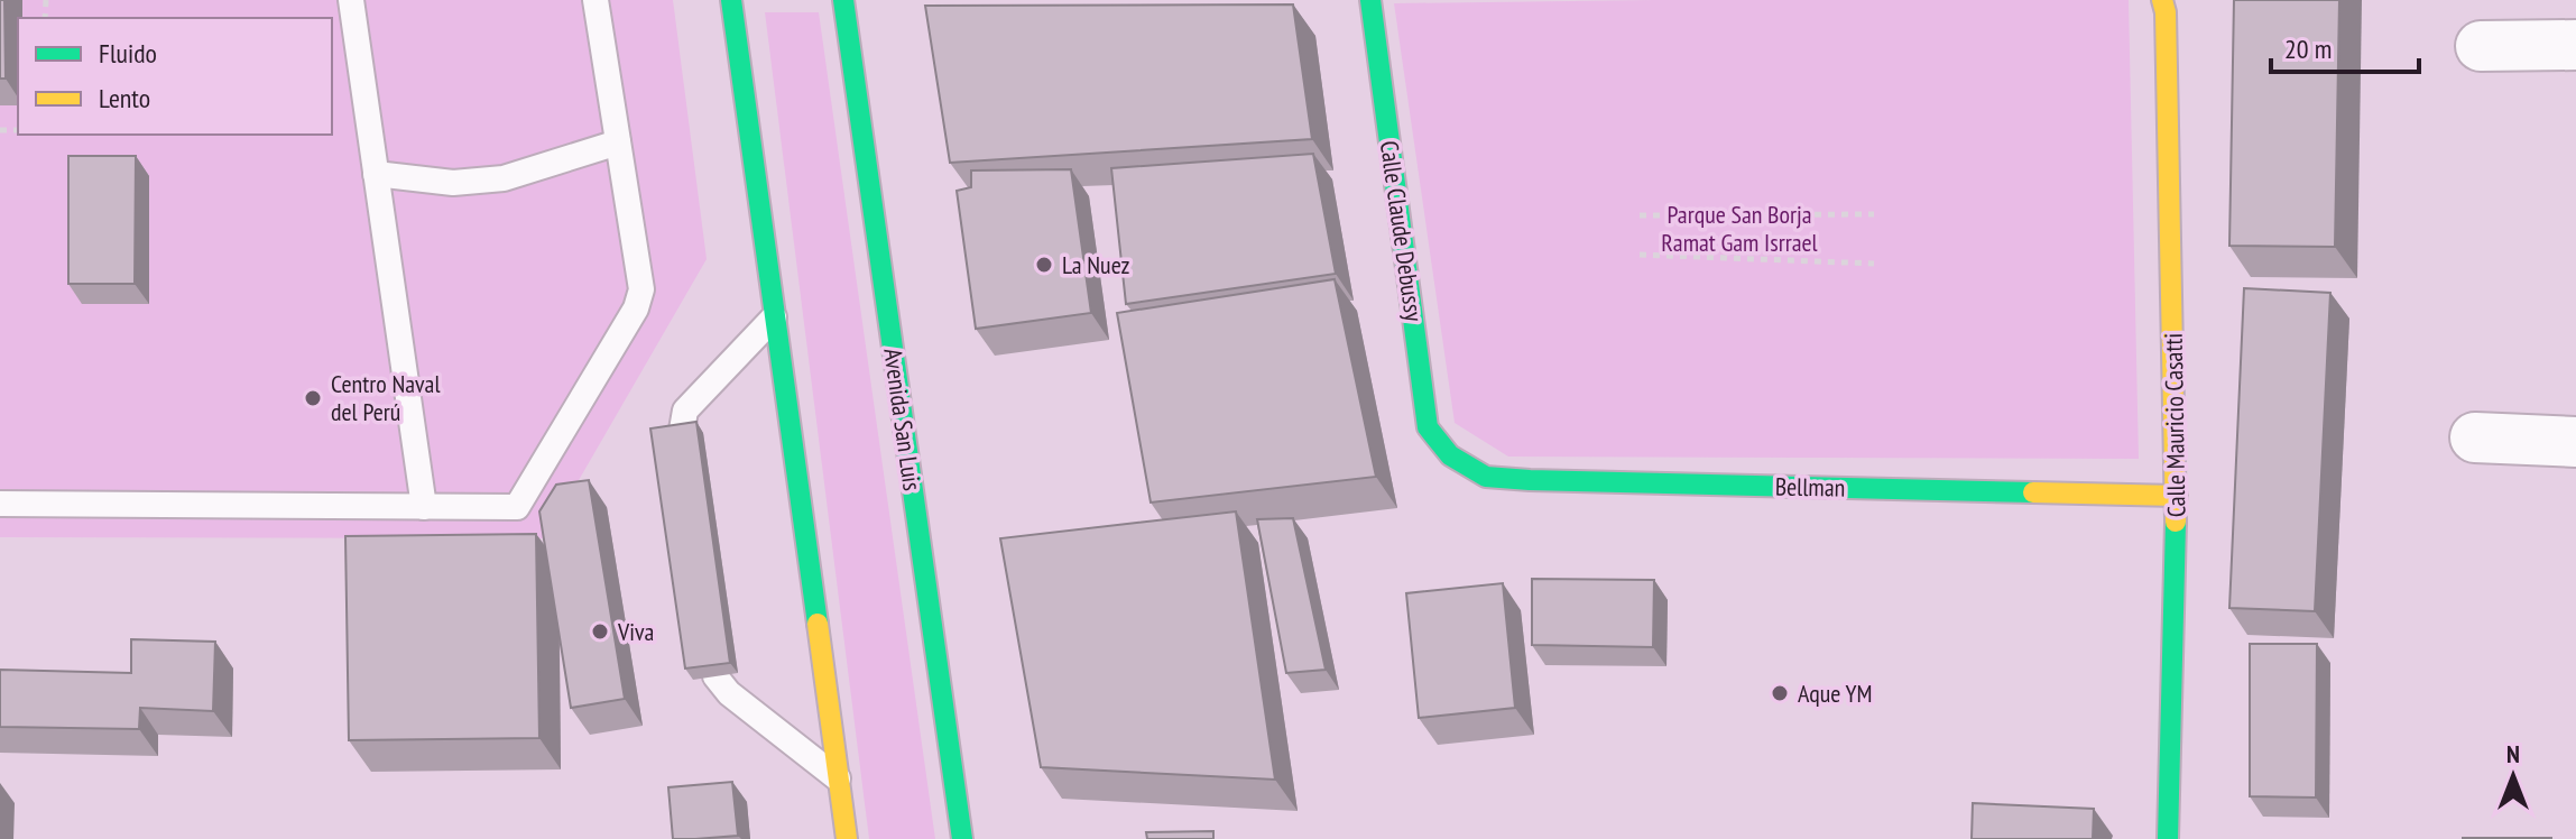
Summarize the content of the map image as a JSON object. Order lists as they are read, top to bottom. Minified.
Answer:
{"streets":{"street":["Calle Claude Debussy","Avenida San Luis","Calle Mauricio Casatti","Bellman"]},"crossings":[["Calle Claude Debussy","Bellman"],["Calle Mauricio Casatti","Bellman"]],"parks":["Parque San Borja Ramat Gam Isrrael"],"places":["La Nuez","Centro Naval del Perú","Viva","Aque YM"],"legend":["Fluido","Lento"],"scale_bar":"20 m","north":"top"}
